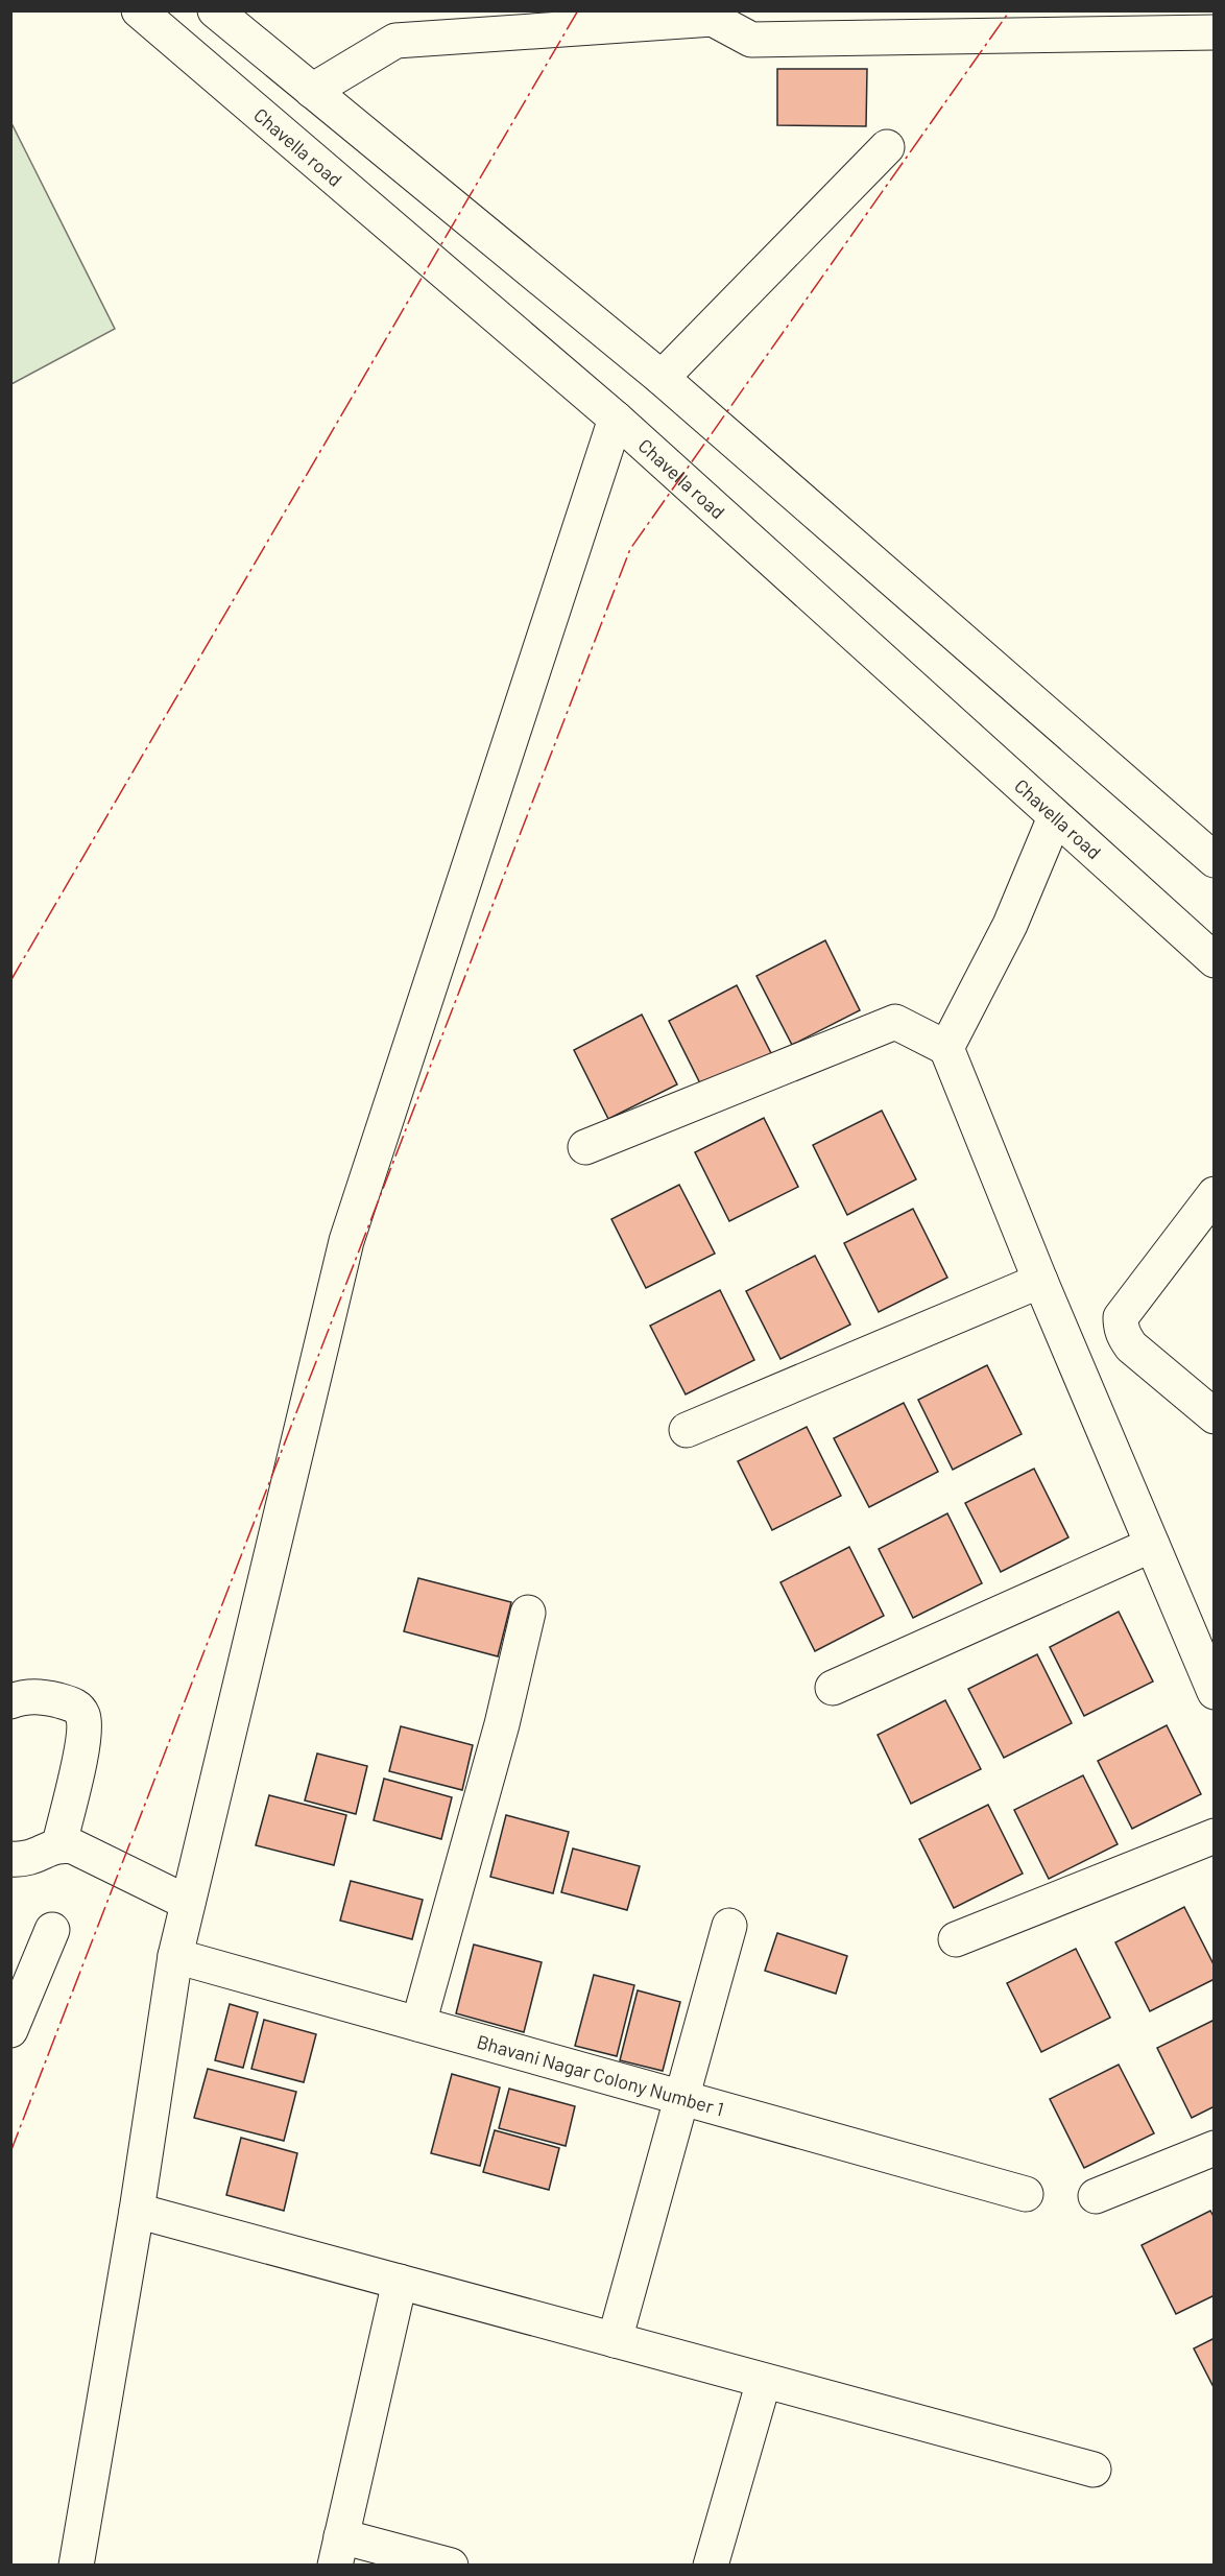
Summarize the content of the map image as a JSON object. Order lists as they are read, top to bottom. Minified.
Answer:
{"streets":{"main road":["Chavella road","Bhavani Nagar Colony Number 1"]}}
